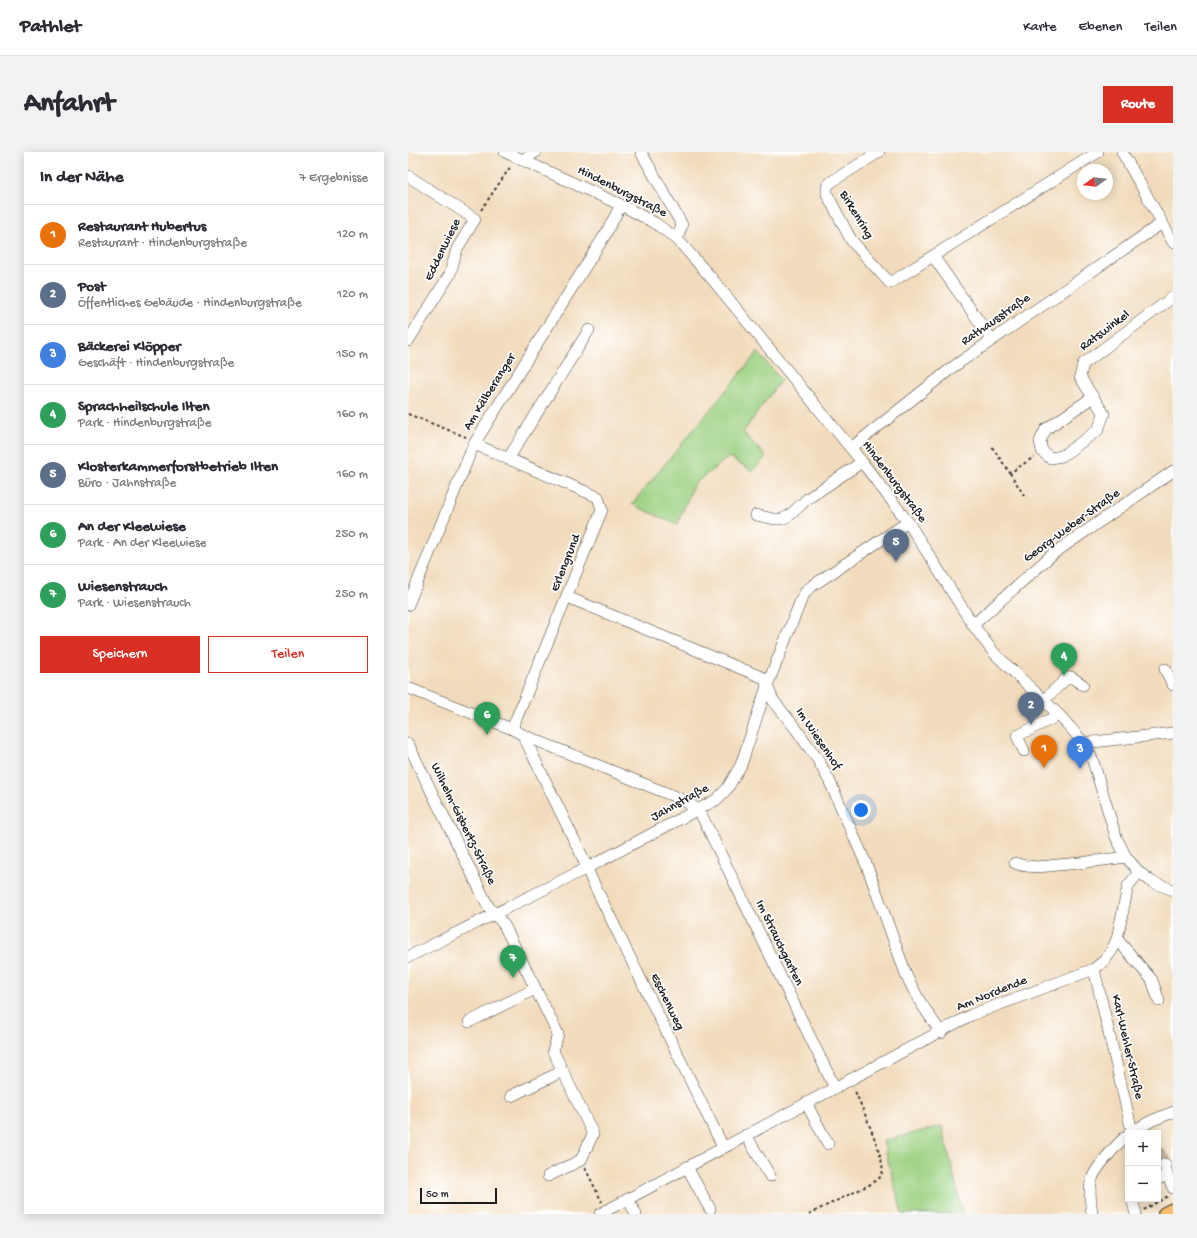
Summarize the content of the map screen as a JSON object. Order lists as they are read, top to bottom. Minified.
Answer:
{"streets":{"street":["Hindenburgstraße","Birkenring","Eddenwiese","Rathausstraße","Ratswinkel","Am Kälberanger","Georg-Weber-Straße","Erlengrund","Im Wiesenhof","Jahnstraße","Wilhelm-Gisbertz-Straße","Im Strauchgarten","Am Nordende","Eschenweg","Karl-Wehler-Straße"]},"crossings":[["Hindenburgstraße","Rathausstraße"],["Hindenburgstraße","Am Kälberanger"],["Hindenburgstraße","Georg-Weber-Straße"],["Hindenburgstraße","Jahnstraße"],["Hindenburgstraße","Am Nordende"],["Am Kälberanger","Erlengrund"],["Erlengrund","Im Wiesenhof"],["Im Wiesenhof","Jahnstraße"],["Im Wiesenhof","Am Nordende"],["Jahnstraße","Wilhelm-Gisbertz-Straße"],["Jahnstraße","Im Strauchgarten"],["Jahnstraße","Eschenweg"],["Im Strauchgarten","Am Nordende"],["Am Nordende","Eschenweg"],["Am Nordende","Karl-Wehler-Straße"]],"scale_bar":"50 m","north":"left","page":{"header":"Pathlet","nav":["Karte","Ebenen","Teilen"],"buttons":["Route",["Speichern","Teilen"]],"title":"Anfahrt","heading":["In der Nähe","7 Ergebnisse"],"list":[{"mark":"1","name":"Restaurant Hubertus","note":"Restaurant · Hindenburgstraße","value":"120 m"},{"mark":"2","name":"Post","note":"Öffentliches Gebäude · Hindenburgstraße","value":"120 m"},{"mark":"3","name":"Bäckerei Klöpper","note":"Geschäft · Hindenburgstraße","value":"150 m"},{"mark":"4","name":"Sprachheilschule Ilten","note":"Park · Hindenburgstraße","value":"160 m"},{"mark":"5","name":"Klosterkammerforstbetrieb Ilten","note":"Büro · Jahnstraße","value":"160 m"},{"mark":"6","name":"An der Kleewiese","note":"Park · An der Kleewiese","value":"250 m"},{"mark":"7","name":"Wiesenstrauch","note":"Park · Wiesenstrauch","value":"250 m"}],"pins":["5","4","2","6","1","3","7"],"map_buttons":["+","−"],"scale":"50 m"}}
